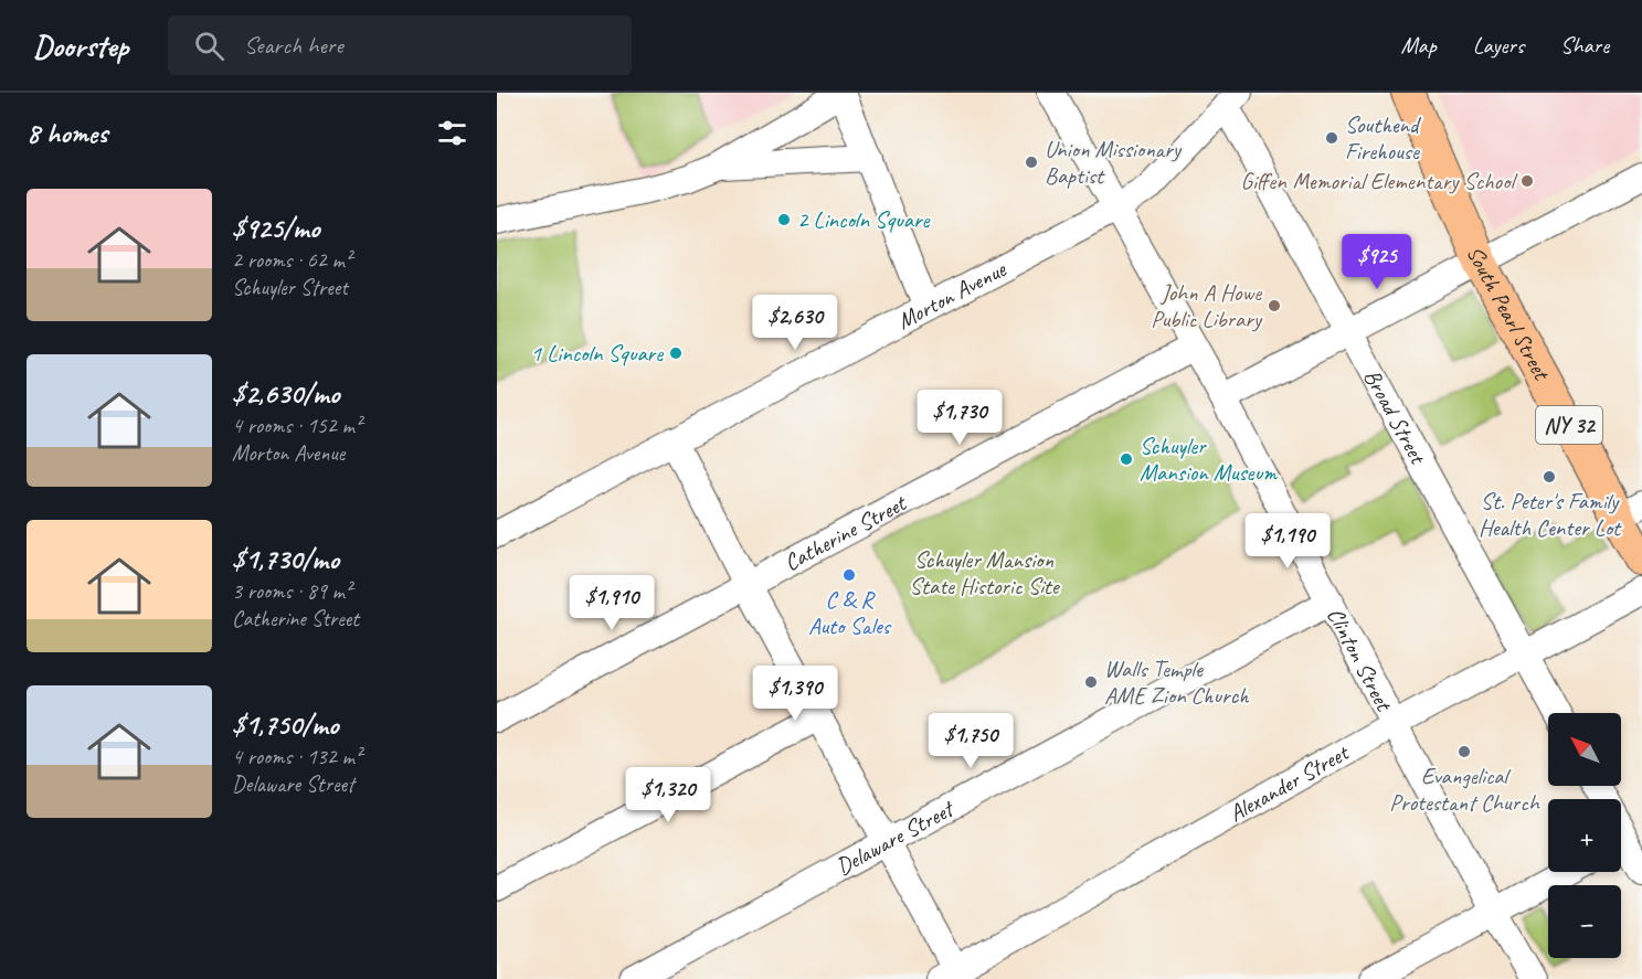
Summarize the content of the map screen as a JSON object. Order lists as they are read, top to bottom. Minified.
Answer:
{"streets":{"main road":["South Pearl Street","NY 32"],"street":["Morton Avenue","Broad Street","Catherine Street","Clinton Street","Alexander Street","Delaware Street"]},"crossings":[["Morton Avenue","Broad Street"],["Morton Avenue","Clinton Street"],["Broad Street","Alexander Street"],["Catherine Street","Clinton Street"],["Clinton Street","Alexander Street"],["Clinton Street","Delaware Street"]],"parks":["Schuyler Mansion State Historic Site"],"places":["Southend Firehouse","Union Missionary Baptist","Giffen Memorial Elementary School","2 Lincoln Square","John A Howe Public Library","1 Lincoln Square","Schuyler Mansion Museum","St. Peter's Family Health Center Lot","C & R Auto Sales","Walls Temple AME Zion Church","Evangelical Protestant Church"],"north":"top left","page":{"header":"Doorstep","search":"Search here","nav":["Map","Layers","Share"],"heading":"8 homes","list":[{"name":"$925/mo","note":"2 rooms · 62 m² · Schuyler Street"},{"name":"$2,630/mo","note":"4 rooms · 152 m² · Morton Avenue"},{"name":"$1,730/mo","note":"3 rooms · 89 m² · Catherine Street"},{"name":"$1,750/mo","note":"4 rooms · 132 m² · Delaware Street"}],"price":["$925","$2,630","$1,730","$1,190","$1,910","$1,390","$1,750","$1,320"],"map_buttons":["+","−"]}}
